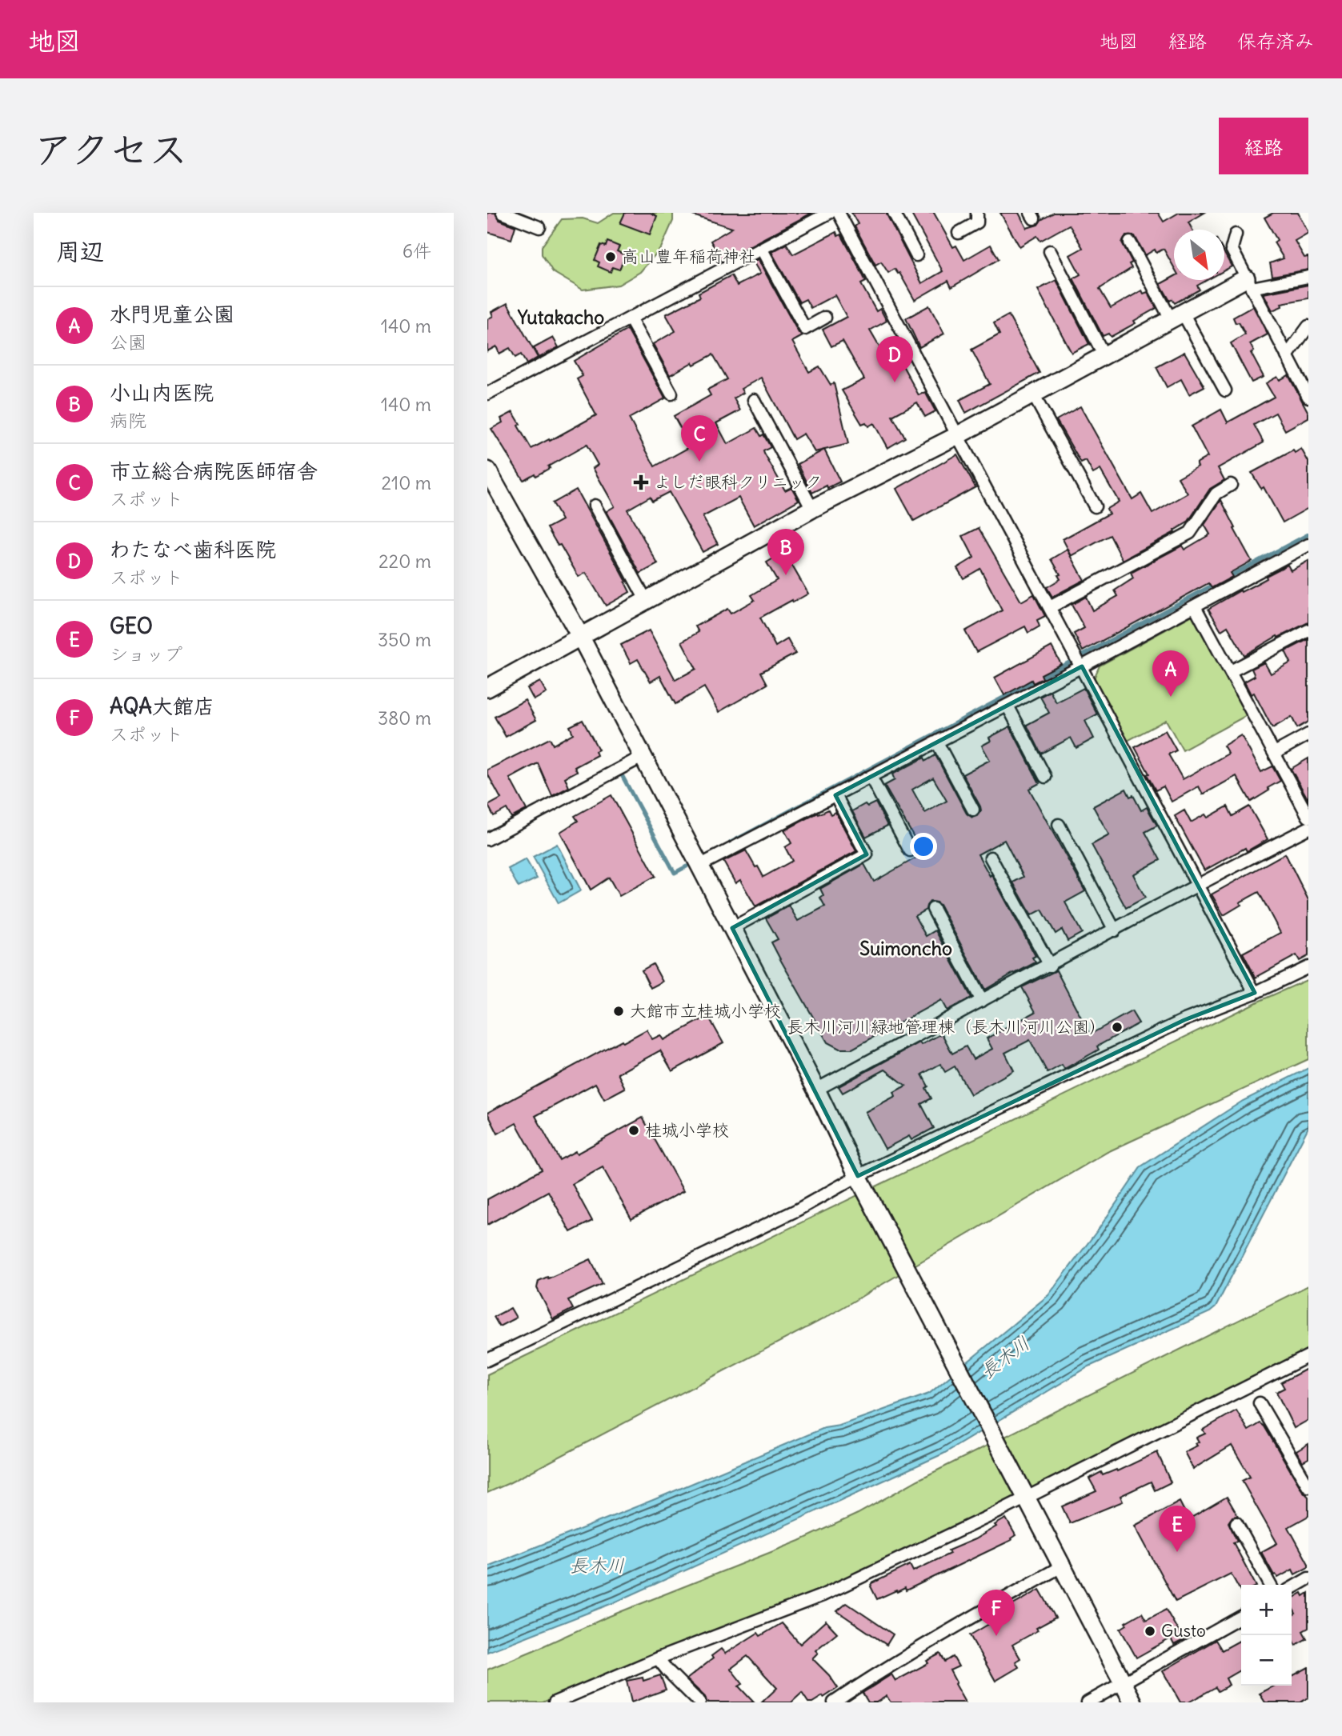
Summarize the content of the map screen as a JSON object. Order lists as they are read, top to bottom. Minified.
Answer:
{"districts":["Yutakacho","Suimoncho"],"water":["長木川"],"places":{"other":["高山豊年稲荷神社","大館市立桂城小学校","長木川河川緑地管理棟（長木川河川公園）","桂城小学校","Gusto"],"health":["よしだ眼科クリニック"]},"north":"bottom right","page":{"header":"地図","nav":["地図","経路","保存済み"],"title":"アクセス","buttons":"経路","heading":["周辺","6件"],"list":[{"mark":"A","name":"水門児童公園","note":"公園","value":"140 m"},{"mark":"B","name":"小山内医院","note":"病院","value":"140 m"},{"mark":"C","name":"市立総合病院医師宿舎","note":"スポット","value":"210 m"},{"mark":"D","name":"わたなべ歯科医院","note":"スポット","value":"220 m"},{"mark":"E","name":"GEO","note":"ショップ","value":"350 m"},{"mark":"F","name":"AQA大館店","note":"スポット","value":"380 m"}],"pins":["D","C","B","A","E","F"],"map_buttons":["+","−"]}}
